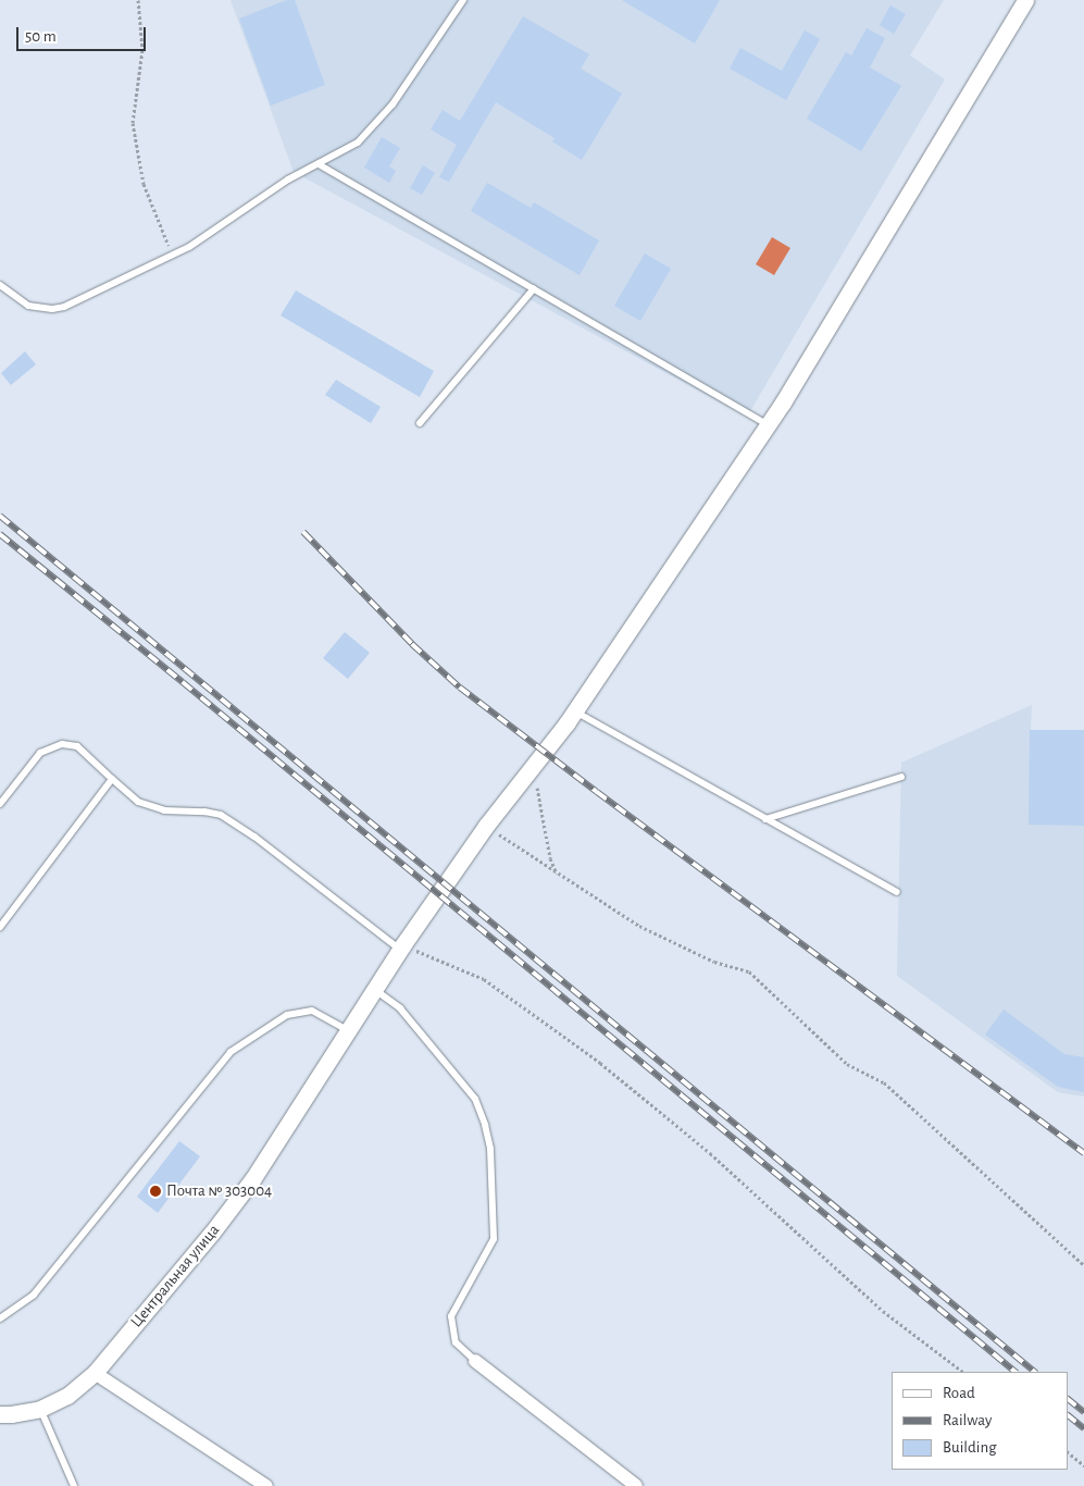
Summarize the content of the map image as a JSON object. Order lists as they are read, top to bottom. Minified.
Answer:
{"streets":{"street":["Центральная улица"]},"places":["Почта № 303004"],"legend":["Road","Railway","Building"],"scale_bar":"50 m"}
